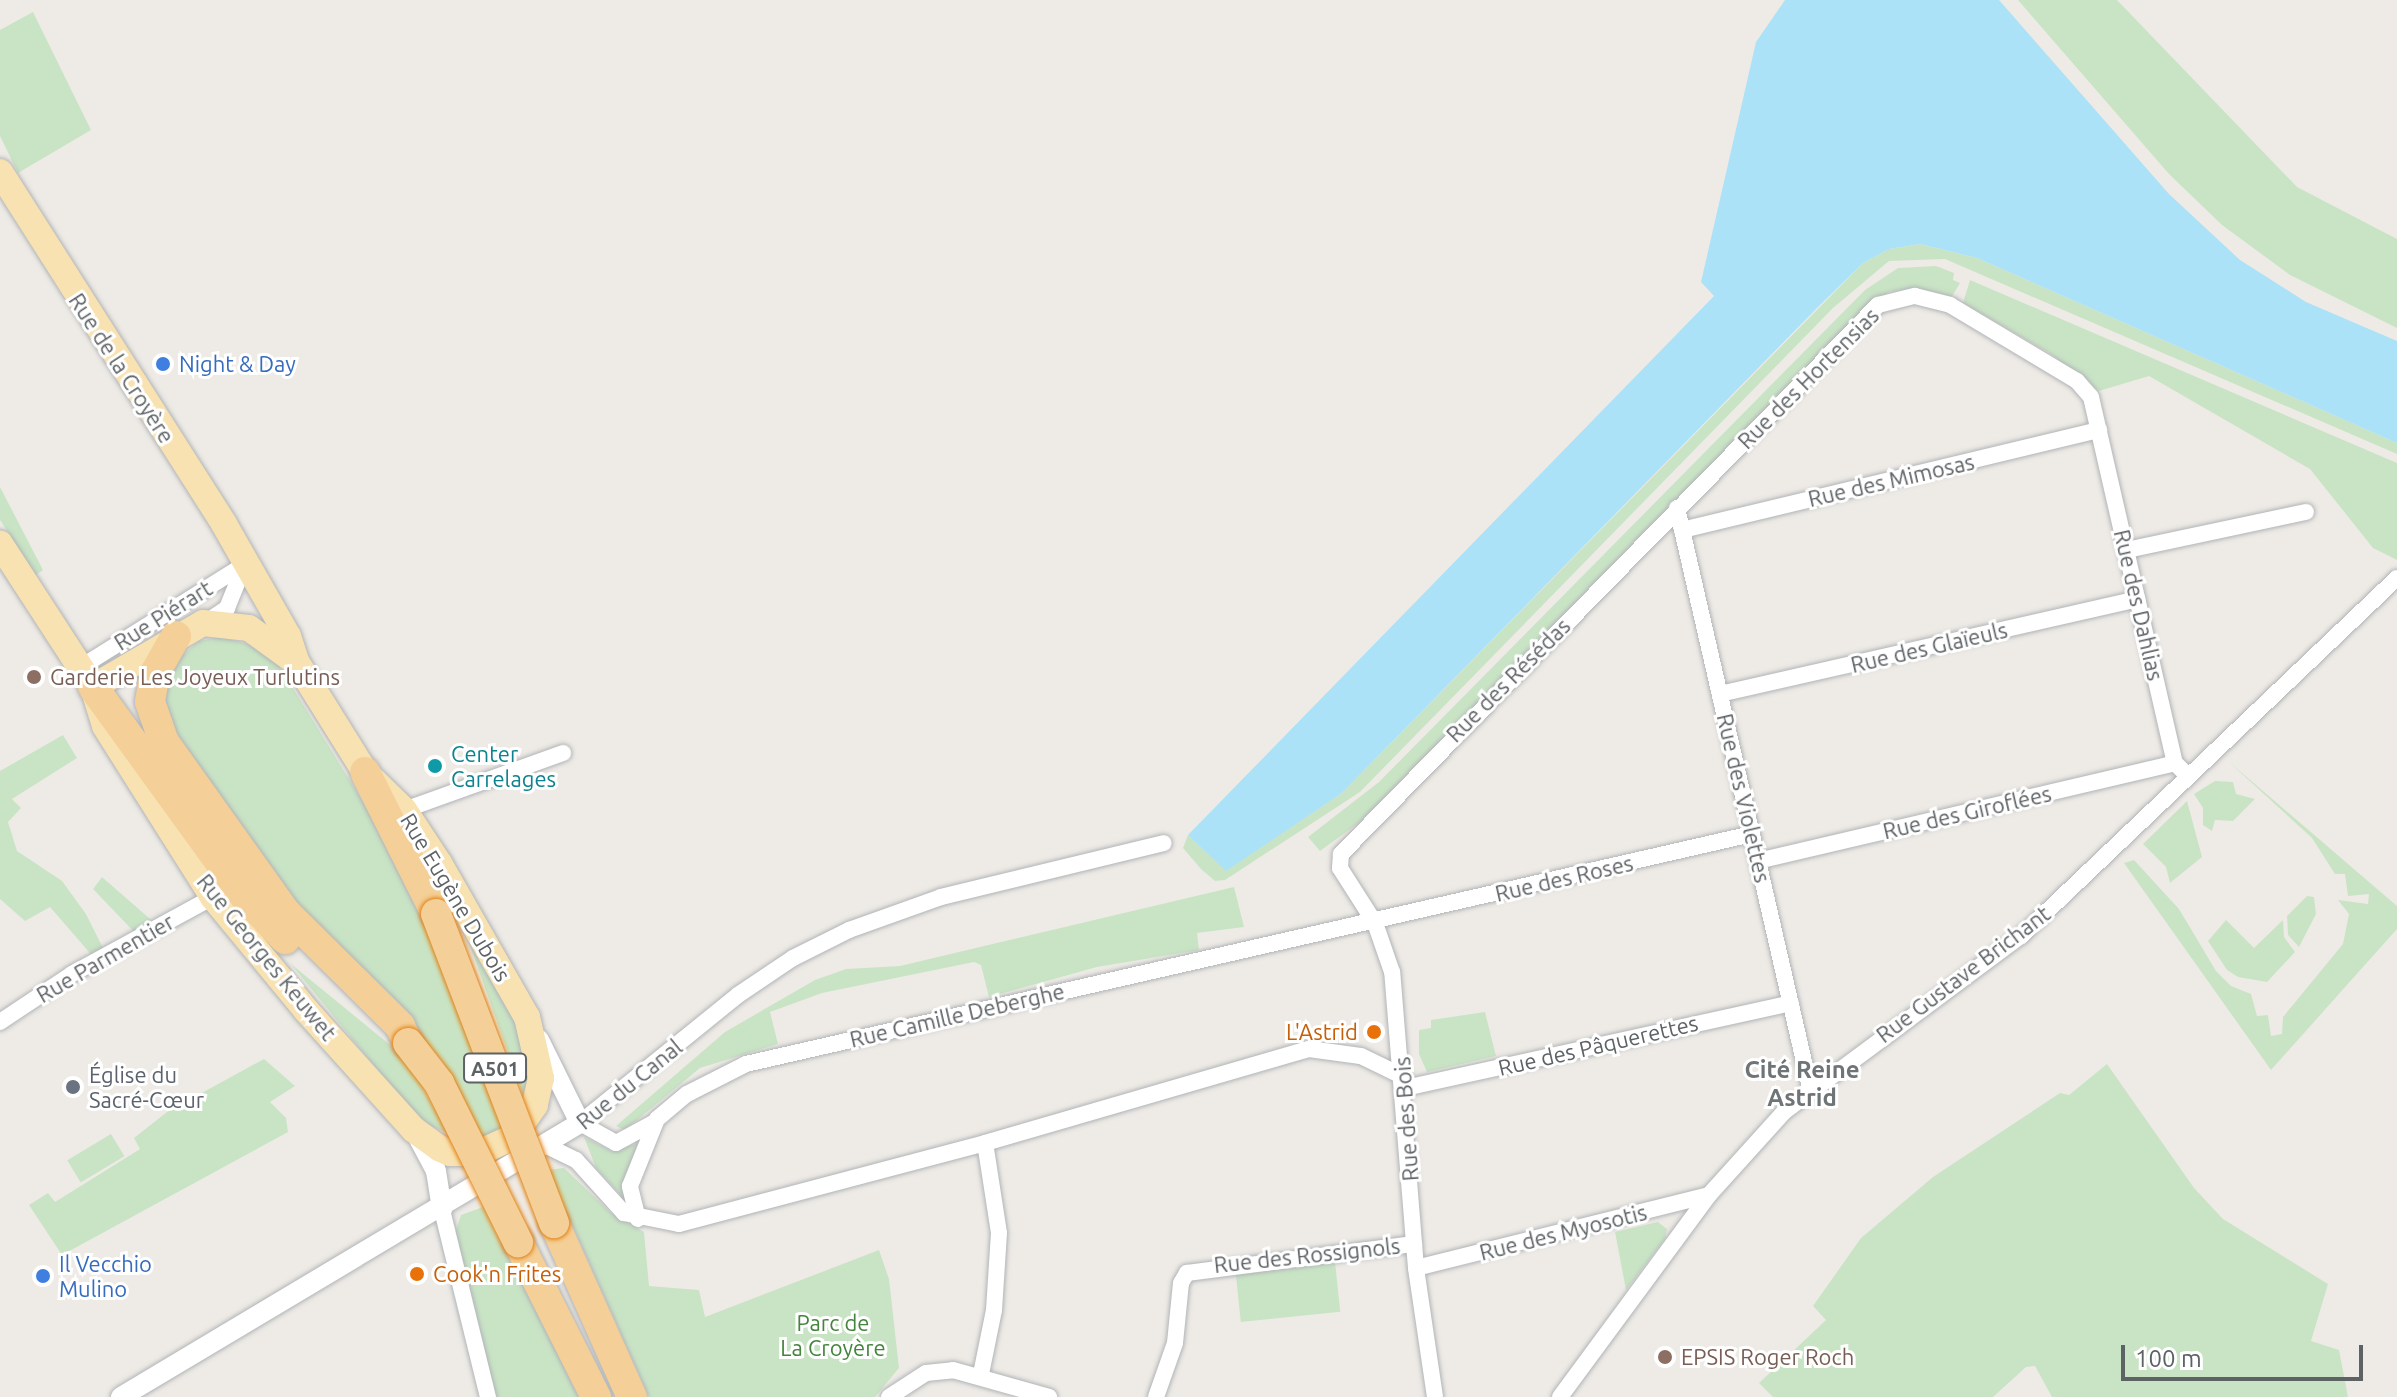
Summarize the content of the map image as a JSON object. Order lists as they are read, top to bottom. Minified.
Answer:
{"streets":{"highway":["A501"],"main road":["Rue de la Croyère","Rue Eugène Dubois","Rue Georges Keuwet"],"street":["Rue des Hortensias","Rue des Mimosas","Rue des Dahlias","Rue Piérart","Rue des Glaïeuls","Rue des Résédas","Rue des Violettes","Rue des Giroflées","Rue des Roses","Rue Parmentier","Rue Gustave Brichant","Rue Camille Deberghe","Rue des Pâquerettes","Rue du Canal","Rue des Bois","Rue des Myosotis","Rue des Rossignols"]},"crossings":[["Rue de la Croyère","Rue Piérart"],["Rue de la Croyère","Rue Eugène Dubois"],["Rue des Hortensias","Rue des Mimosas"],["Rue des Hortensias","Rue des Dahlias"],["Rue des Hortensias","Rue des Résédas"],["Rue des Hortensias","Rue des Violettes"],["Rue des Mimosas","Rue des Dahlias"],["Rue des Mimosas","Rue des Violettes"],["Rue des Dahlias","Rue des Glaïeuls"],["Rue des Dahlias","Rue des Giroflées"],["Rue Piérart","Rue Eugène Dubois"],["Rue Piérart","Rue Georges Keuwet"],["Rue des Glaïeuls","Rue des Violettes"],["Rue des Résédas","Rue des Violettes"],["Rue des Résédas","Rue des Bois"],["Rue des Violettes","Rue des Giroflées"],["Rue des Violettes","Rue des Roses"],["Rue des Violettes","Rue Gustave Brichant"],["Rue des Violettes","Rue des Pâquerettes"],["Rue des Roses","Rue Camille Deberghe"],["Rue des Roses","Rue des Bois"],["Rue Eugène Dubois","A501"],["Rue Eugène Dubois","Rue du Canal"],["Rue Georges Keuwet","Rue Parmentier"],["Rue Gustave Brichant","Rue des Myosotis"],["Rue Camille Deberghe","Rue des Bois"],["Rue des Pâquerettes","Rue des Bois"],["Rue des Bois","Rue des Myosotis"],["Rue des Bois","Rue des Rossignols"]],"districts":["Cité Reine Astrid"],"parks":["Parc de La Croyère"],"places":["Night & Day","Garderie Les Joyeux Turlutins","Center Carrelages","L'Astrid","Église du Sacré-Cœur","Cook'n Frites","Il Vecchio Mulino","EPSIS Roger Roch"],"scale_bar":"100 m"}
